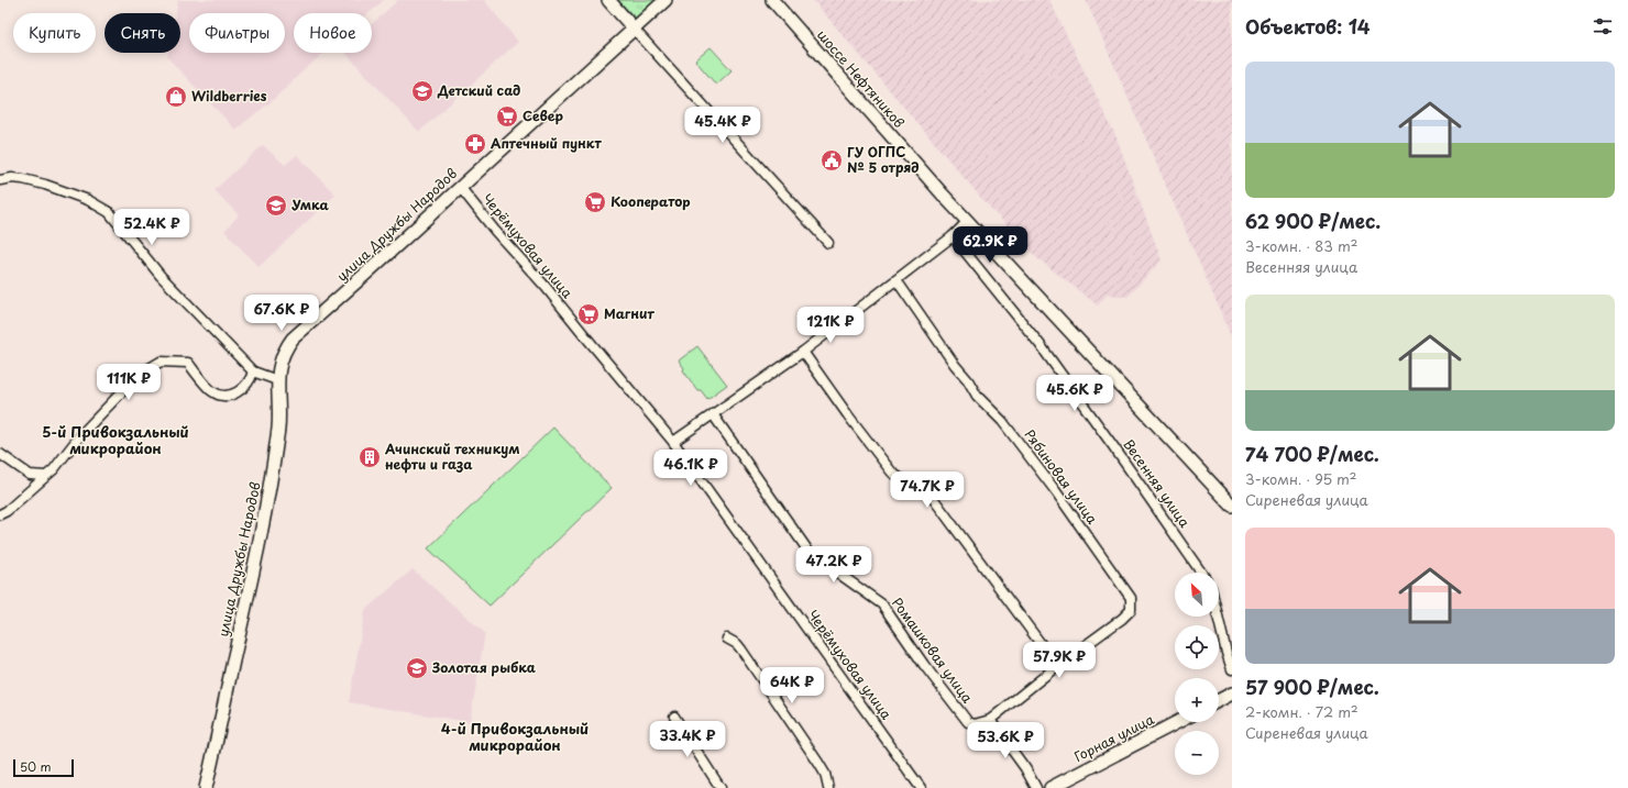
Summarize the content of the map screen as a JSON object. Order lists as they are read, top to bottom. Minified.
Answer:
{"streets":{"street":["шоссе Нефтяников","улица Дружбы Народов","Черёмуховая улица","Рябиновая улица","Весенняя улица","Ромашковая улица","Горная улица"]},"crossings":[["улица Дружбы Народов","Черёмуховая улица"]],"districts":["5-й Привокзальный микрорайон","4-й Привокзальный микрорайон"],"places":{"school or university":["Детский сад","Умка","Золотая рыбка"],"shop":["Wildberries"],"supermarket":["Север","Кооператор","Магнит"],"pharmacy":["Аптечный пункт"],"public building":["ГУ ОГПС № 5 отряд"],"building":["Ачинский техникум нефти и газа"]},"scale_bar":"50 m","north":"top left","page":{"heading":"Объектов: 14","chip":["Купить","Снять","Фильтры","Новое"],"list":[{"name":"62 900 ₽/мес.","note":"3-комн. · 83 m² · Весенняя улица"},{"name":"74 700 ₽/мес.","note":"3-комн. · 95 m² · Сиреневая улица"},{"name":"57 900 ₽/мес.","note":"2-комн. · 72 m² · Сиреневая улица"}],"price":["45.4K ₽","52.4K ₽","62.9K ₽","67.6K ₽","121K ₽","111K ₽","45.6K ₽","46.1K ₽","74.7K ₽","47.2K ₽","57.9K ₽","64K ₽","33.4K ₽","53.6K ₽"],"map_buttons":["+","−"],"scale":"50 m"}}
